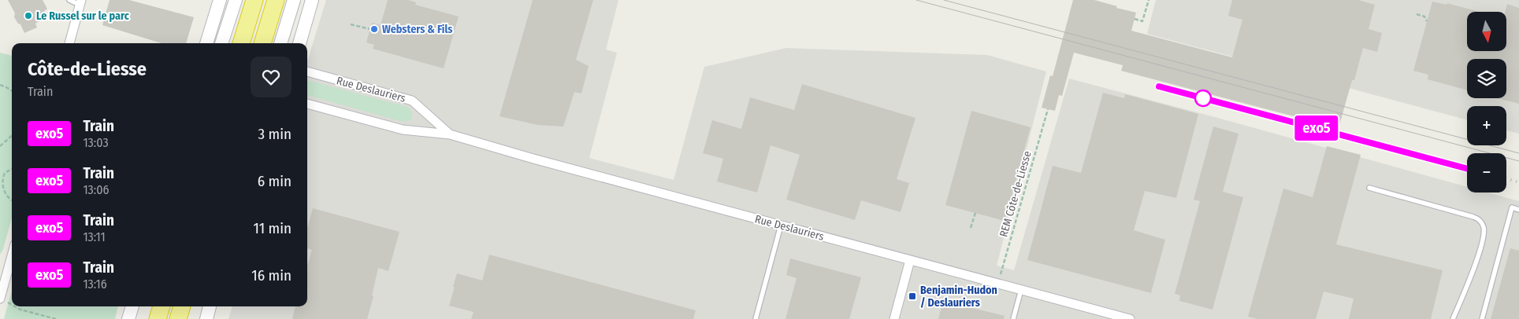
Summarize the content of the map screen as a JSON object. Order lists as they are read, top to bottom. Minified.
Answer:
{"streets":{"street":["Rue Deslauriers"],"path":["REM Côte-de-Liesse"]},"crossings":[["Rue Deslauriers","REM Côte-de-Liesse"]],"places":{"other":["Le Russel sur le parc","Websters & Fils"],"transit":["Benjamin-Hudon / Deslauriers"]},"north":"bottom","page":{"on_map":"exo5","map_buttons":["+","−"],"heading":["Côte-de-Liesse","Train"],"list":[{"mark":"exo5","name":"Train","note":"13:03","value":"3 min"},{"mark":"exo5","name":"Train","note":"13:06","value":"6 min"},{"mark":"exo5","name":"Train","note":"13:11","value":"11 min"},{"mark":"exo5","name":"Train","note":"13:16","value":"16 min"}]}}
